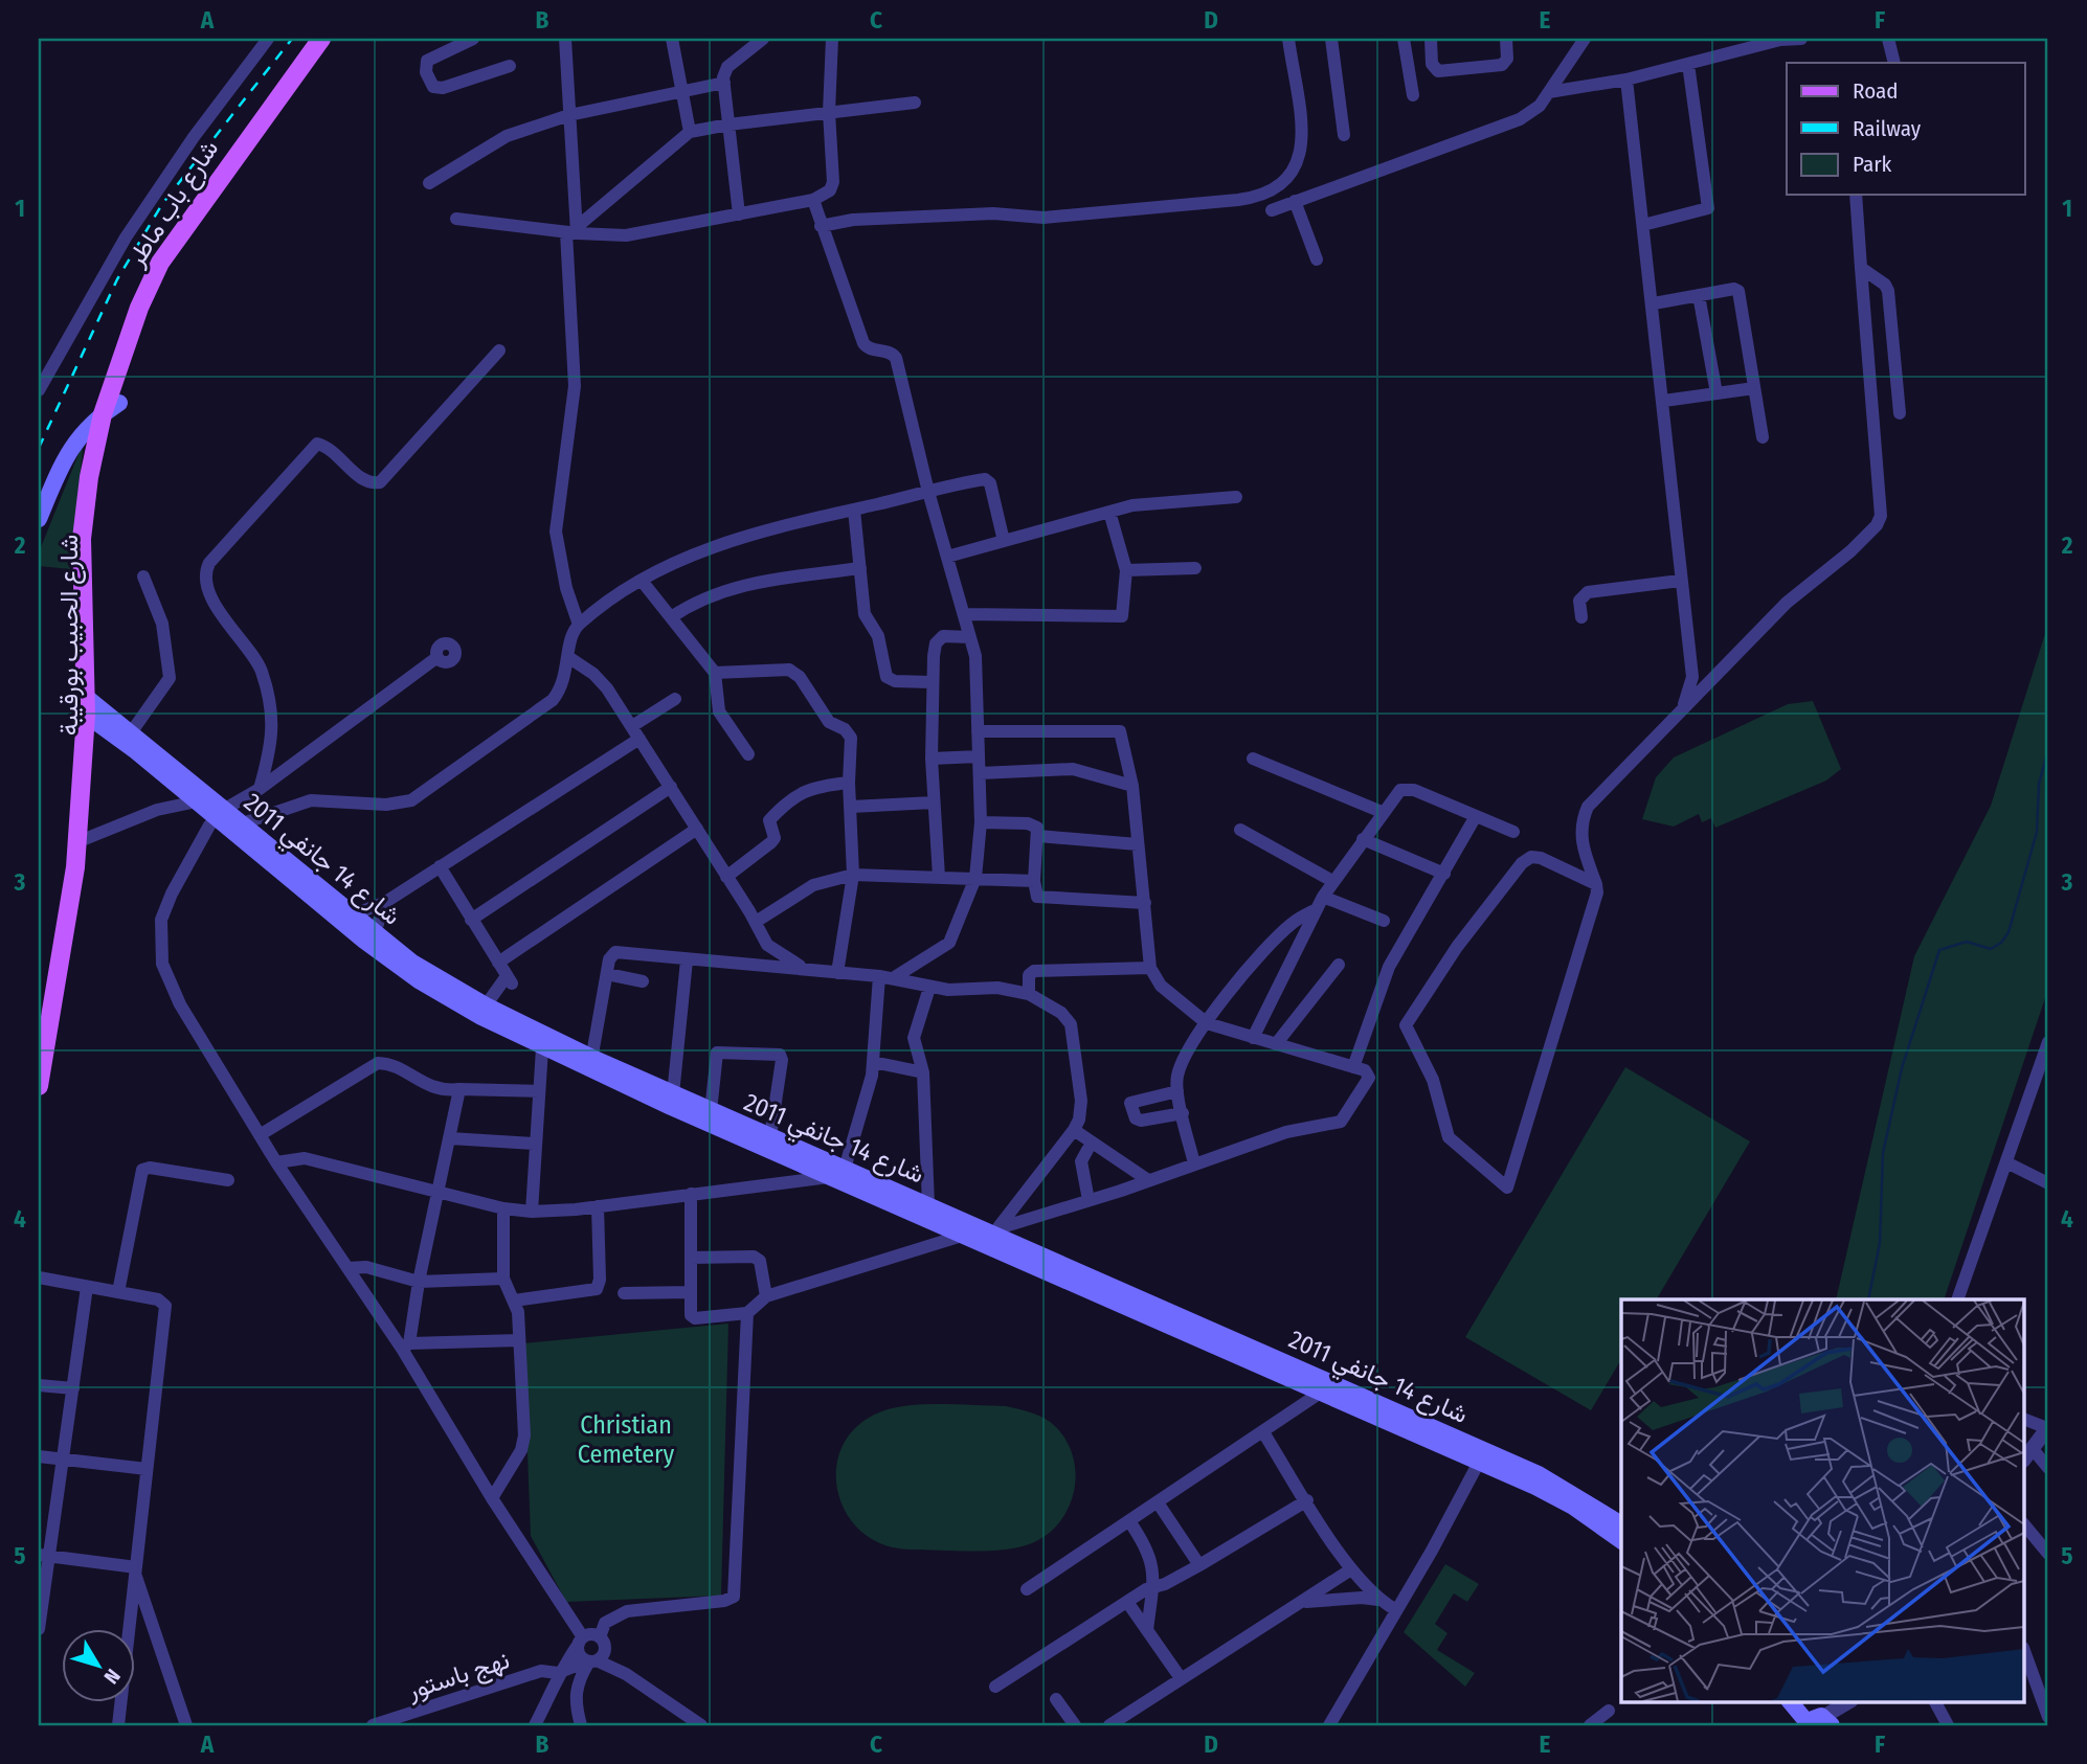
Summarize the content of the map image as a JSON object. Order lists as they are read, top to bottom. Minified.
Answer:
{"streets":{"main road":["شارع باب ماطر","شارع الحبيب بورقيبة","شارع 14 جانفي 2011"],"street":["نهج باستور"]},"crossings":[["شارع باب ماطر","شارع الحبيب بورقيبة"],["شارع الحبيب بورقيبة","شارع 14 جانفي 2011"]],"parks":["Christian Cemetery"],"legend":["Road","Railway","Park"],"north":"bottom right","grid":{"columns":["A","B","C","D","E","F"],"rows":["1","2","3","4","5"]}}
